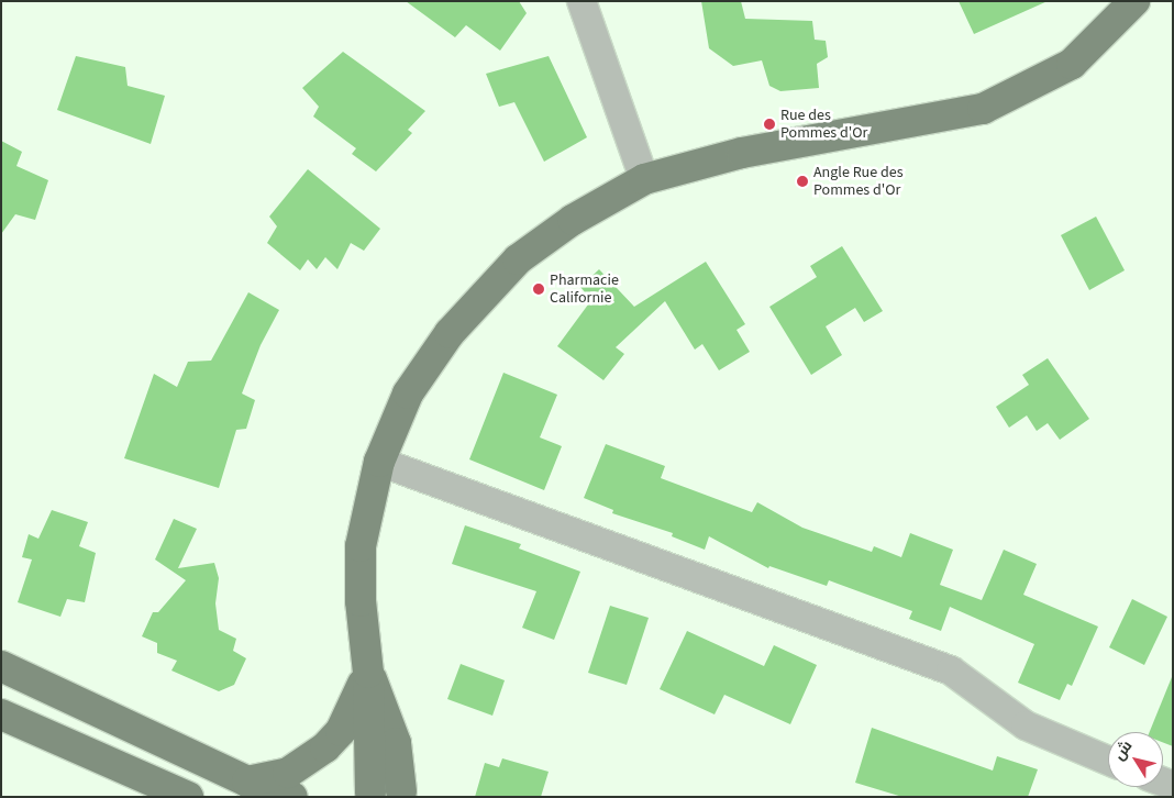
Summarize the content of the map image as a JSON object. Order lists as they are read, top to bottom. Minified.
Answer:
{"places":["Rue des Pommes d'Or","Angle Rue des Pommes d'Or","Pharmacie Californie"],"north":"top left"}
